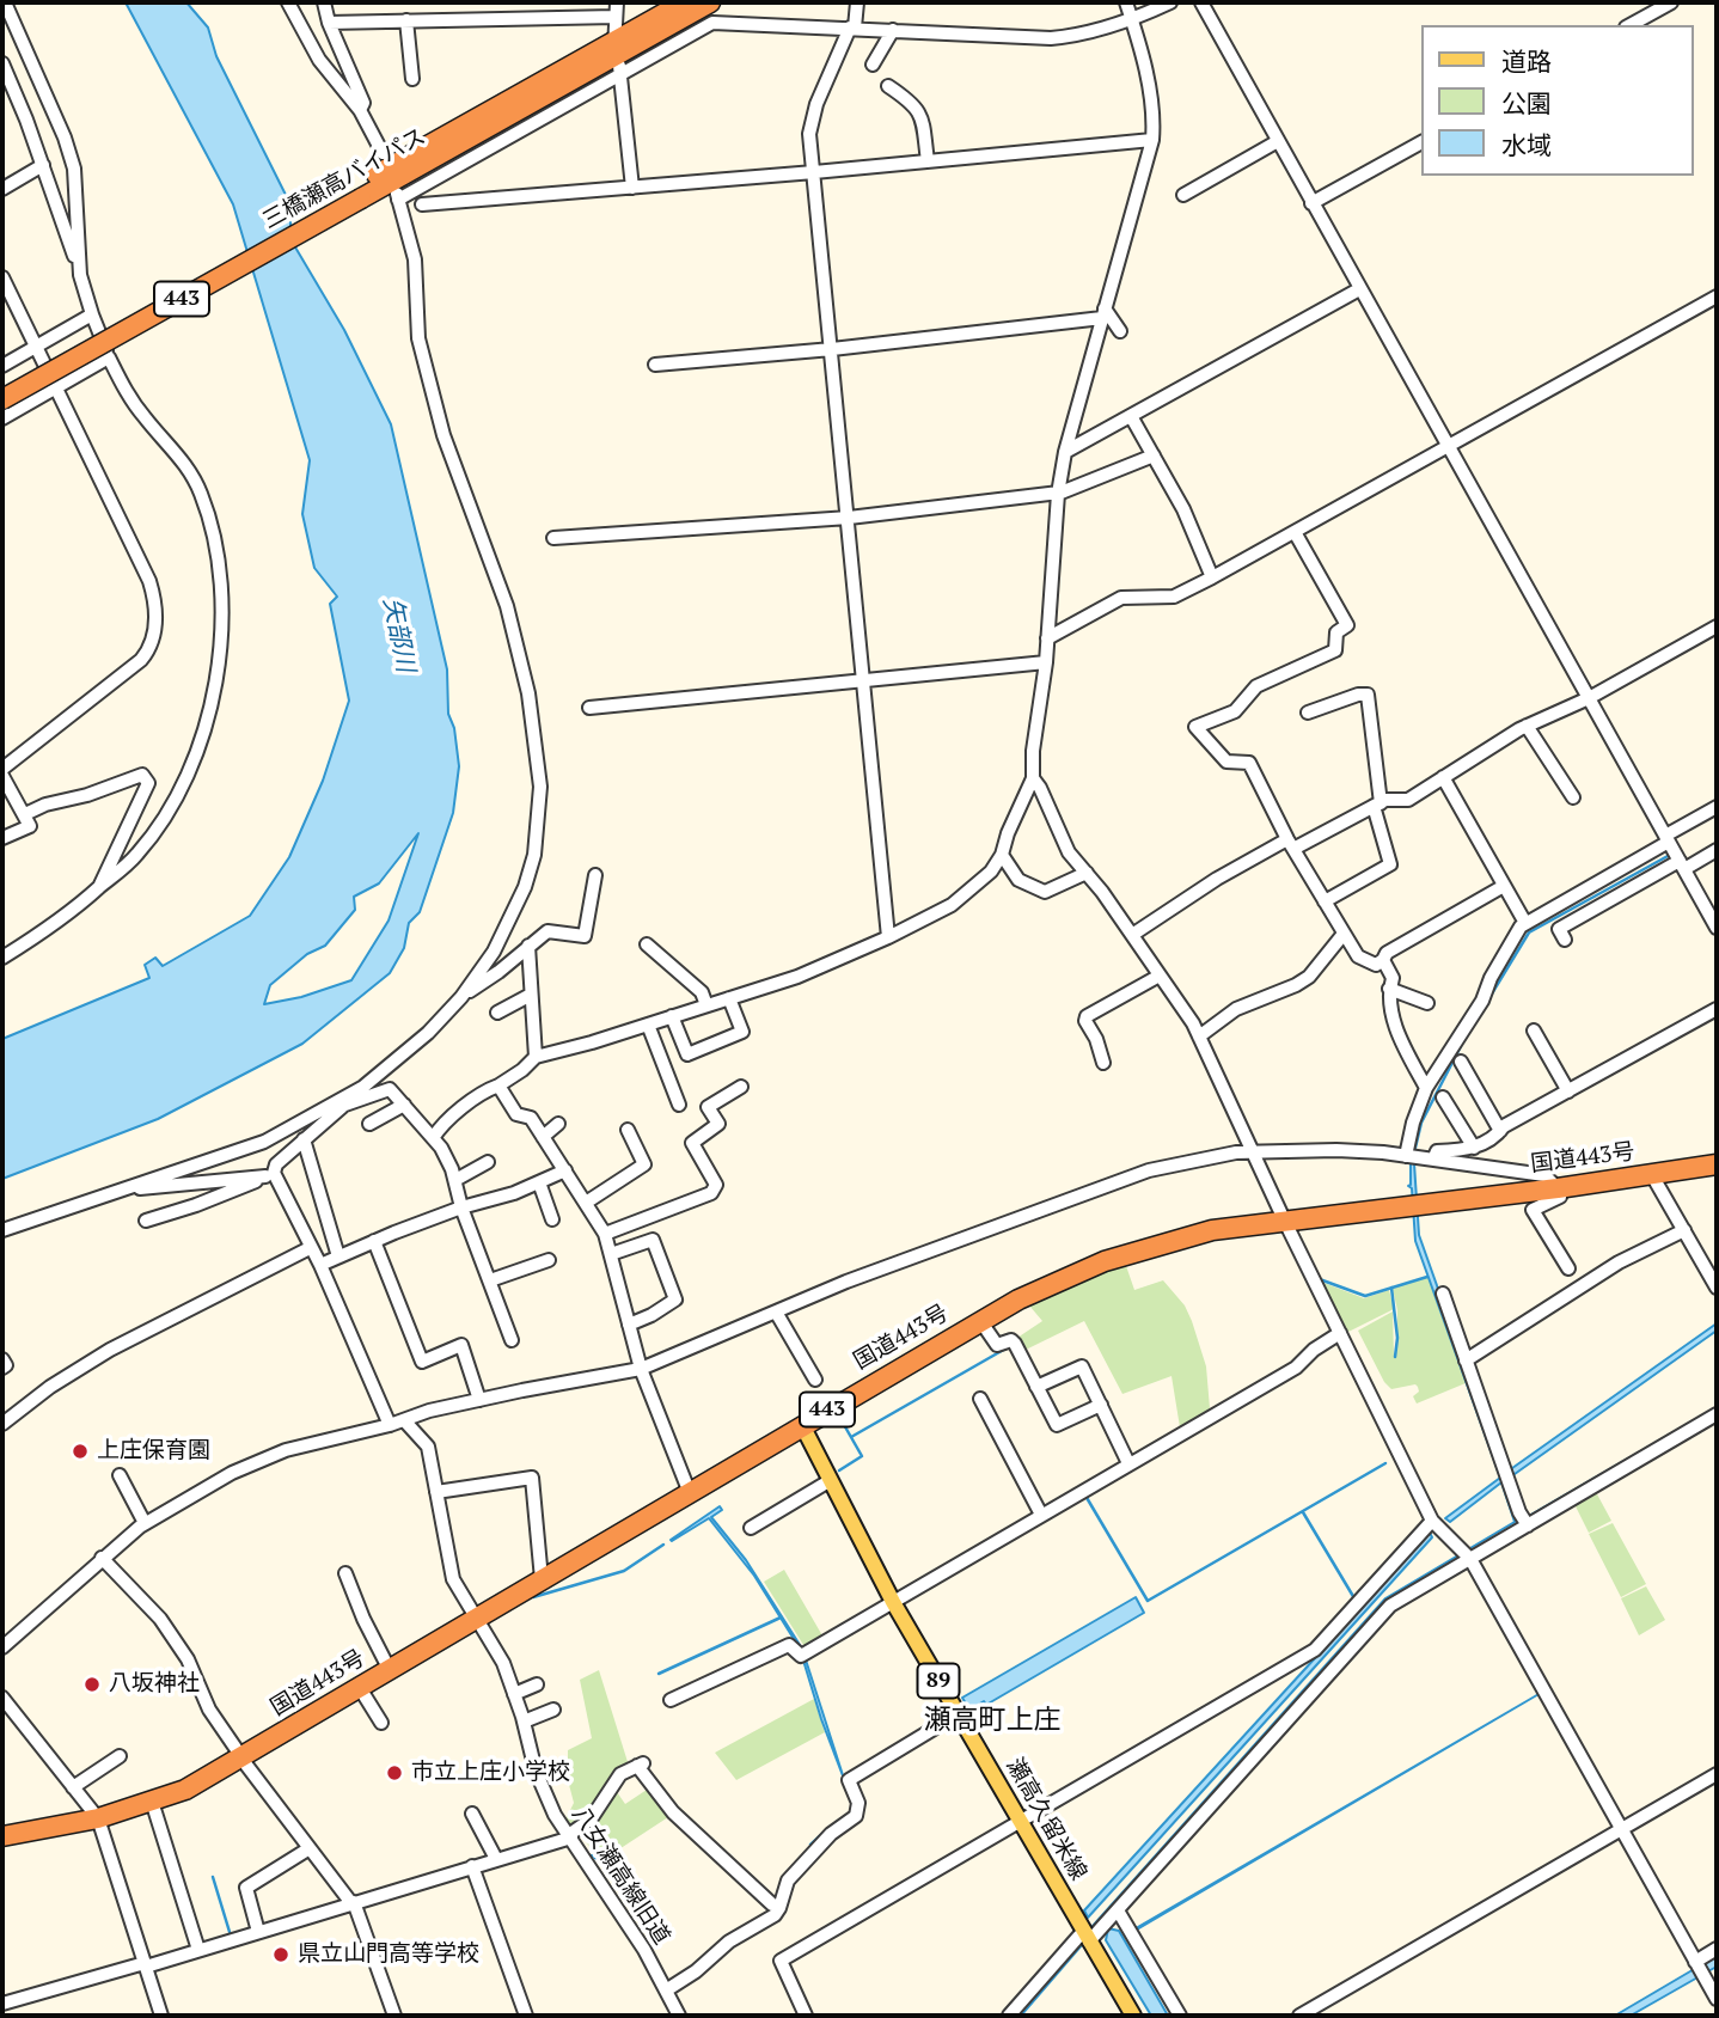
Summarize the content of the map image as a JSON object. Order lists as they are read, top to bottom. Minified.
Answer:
{"streets":{"highway":["三橋瀬高バイパス","443","国道443号"],"main road":["89","瀬高久留米線"],"street":["八女瀬高線旧道"]},"crossings":[["国道443号","瀬高久留米線"],["国道443号","八女瀬高線旧道"]],"districts":["瀬高町上庄"],"water":["矢部川"],"places":["上庄保育園","八坂神社","市立上庄小学校","県立山門高等学校"],"legend":["道路","公園","水域"]}
